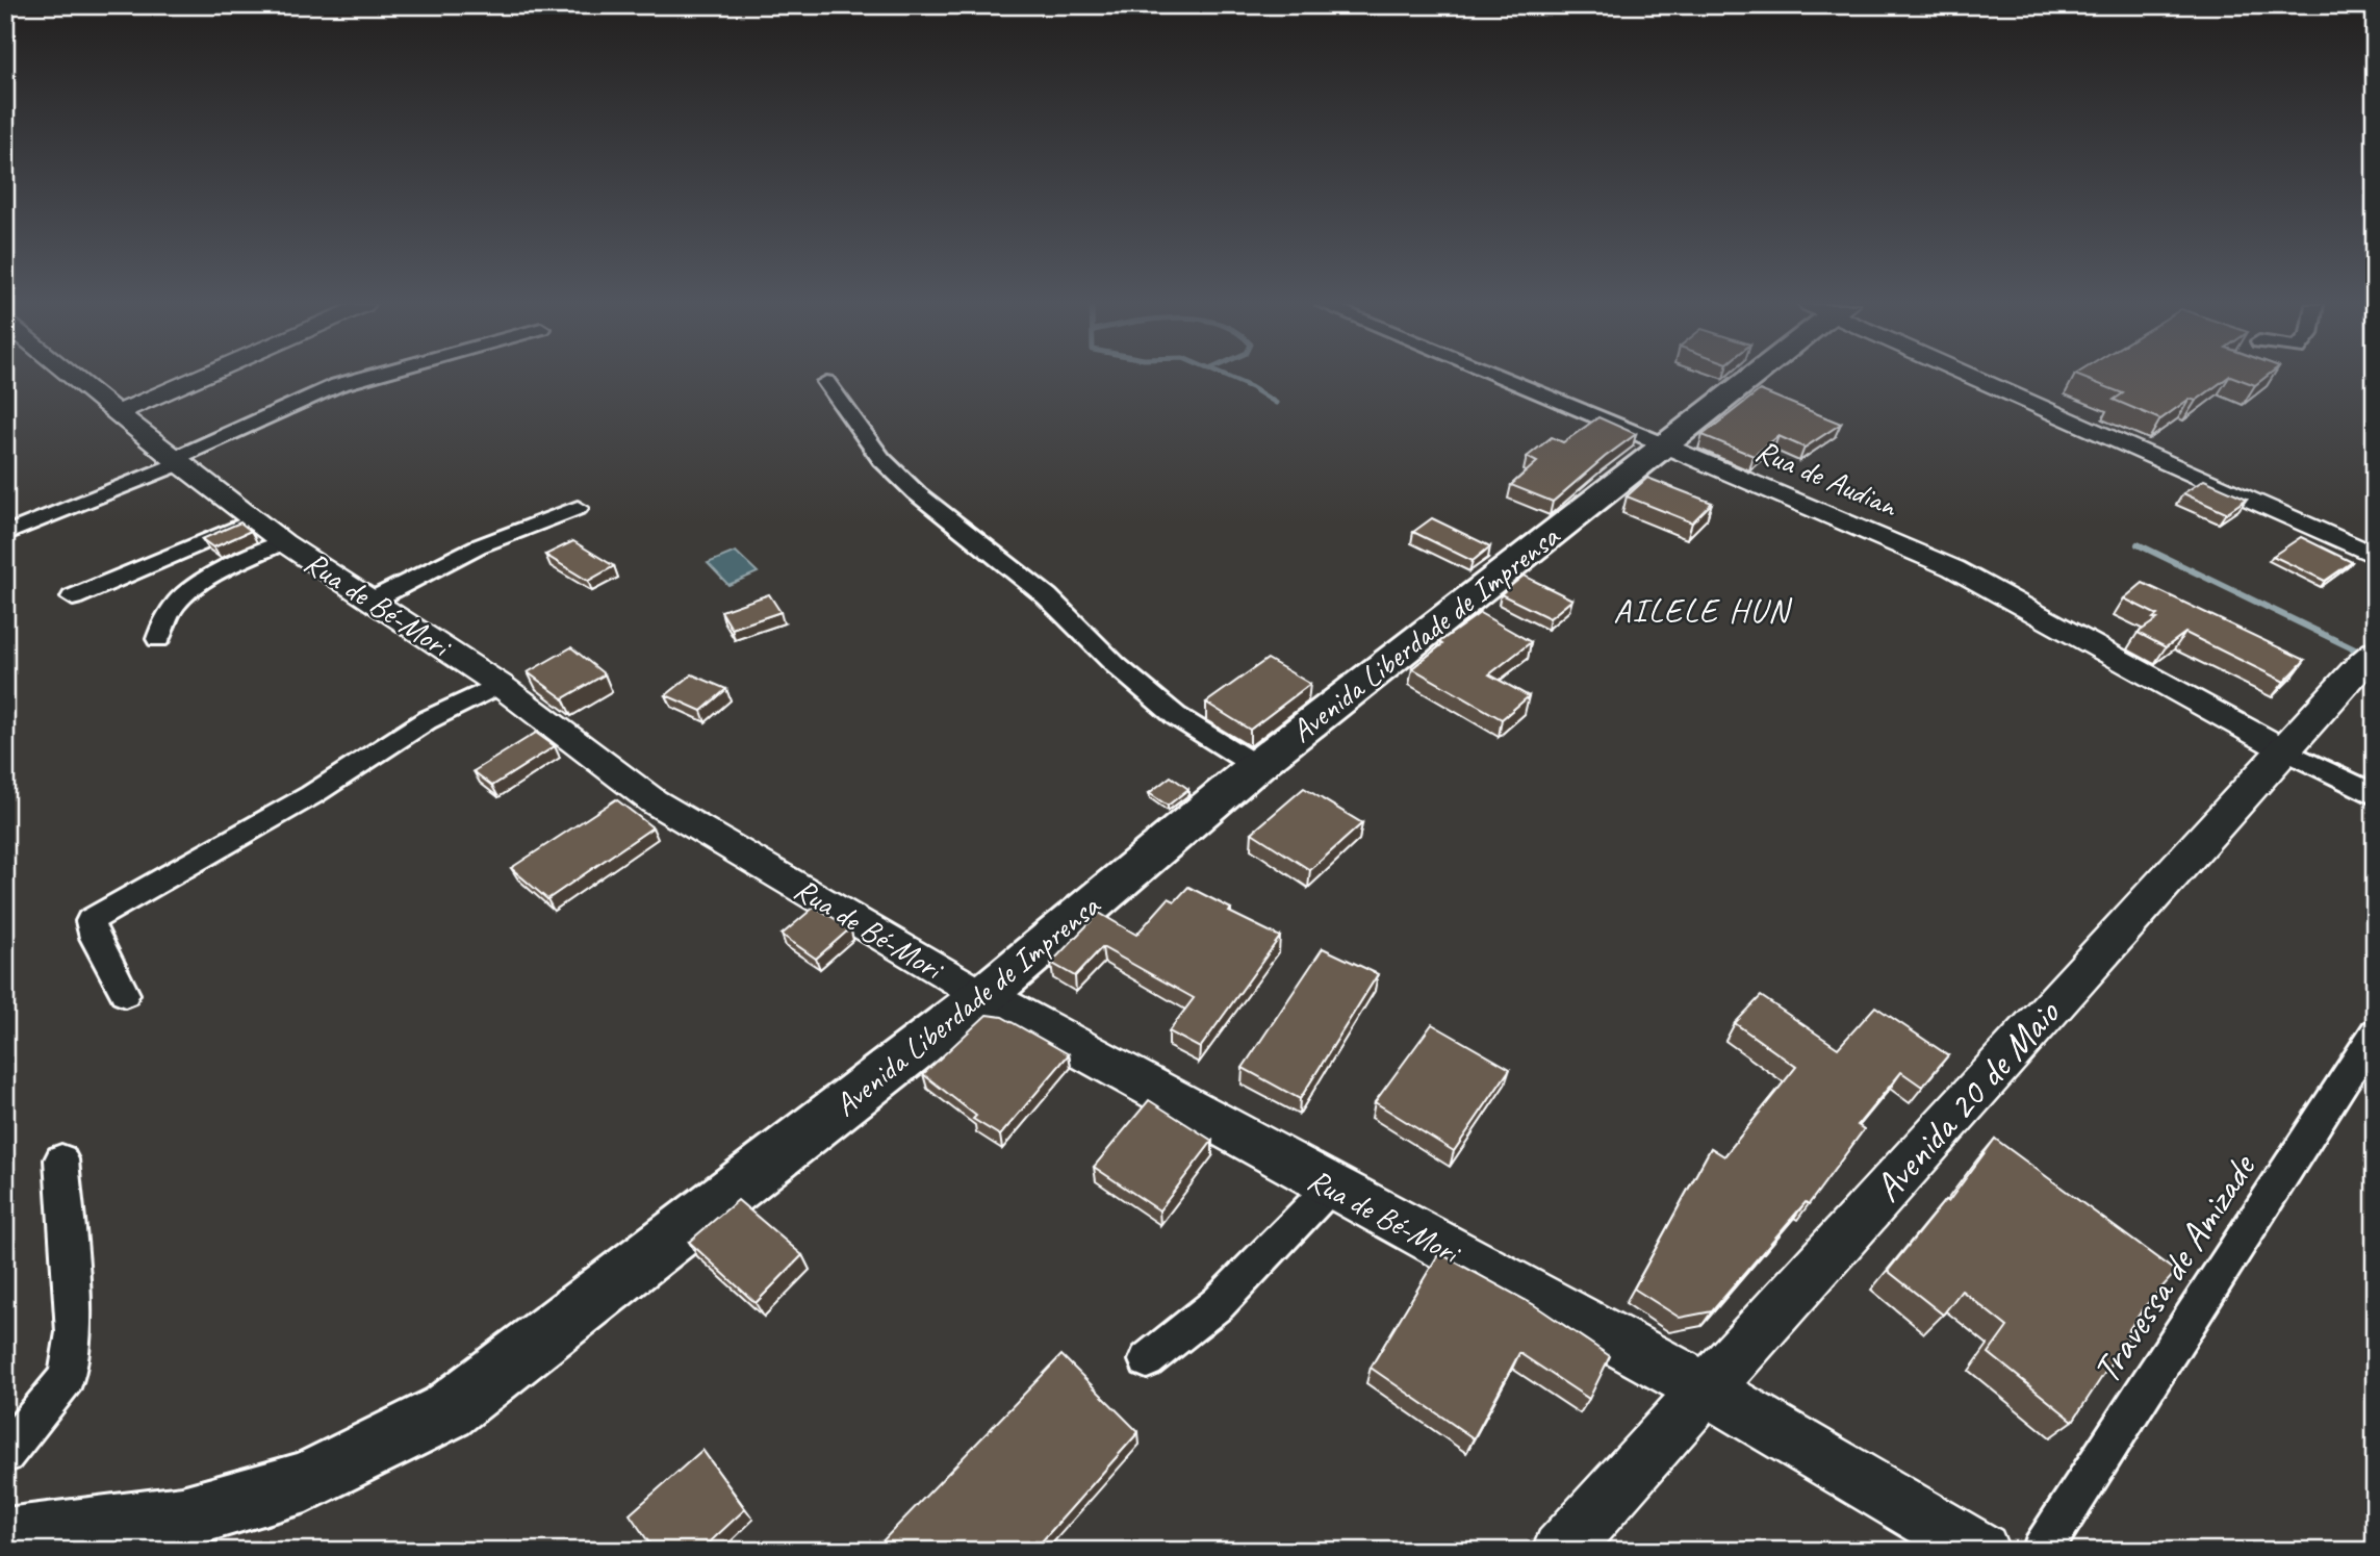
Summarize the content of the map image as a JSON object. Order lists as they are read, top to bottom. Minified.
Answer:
{"streets":{"main road":["Rua de Bé-Mori","Avenida Liberdade de Imprensa","Avenida 20 de Maio"],"street":["Rua de Audian","Travessa de Amizade"]},"crossings":[["Rua de Audian","Avenida Liberdade de Imprensa"],["Rua de Audian","Avenida 20 de Maio"],["Rua de Bé-Mori","Avenida Liberdade de Imprensa"],["Rua de Bé-Mori","Avenida 20 de Maio"]],"districts":["AILELE HUN"]}
